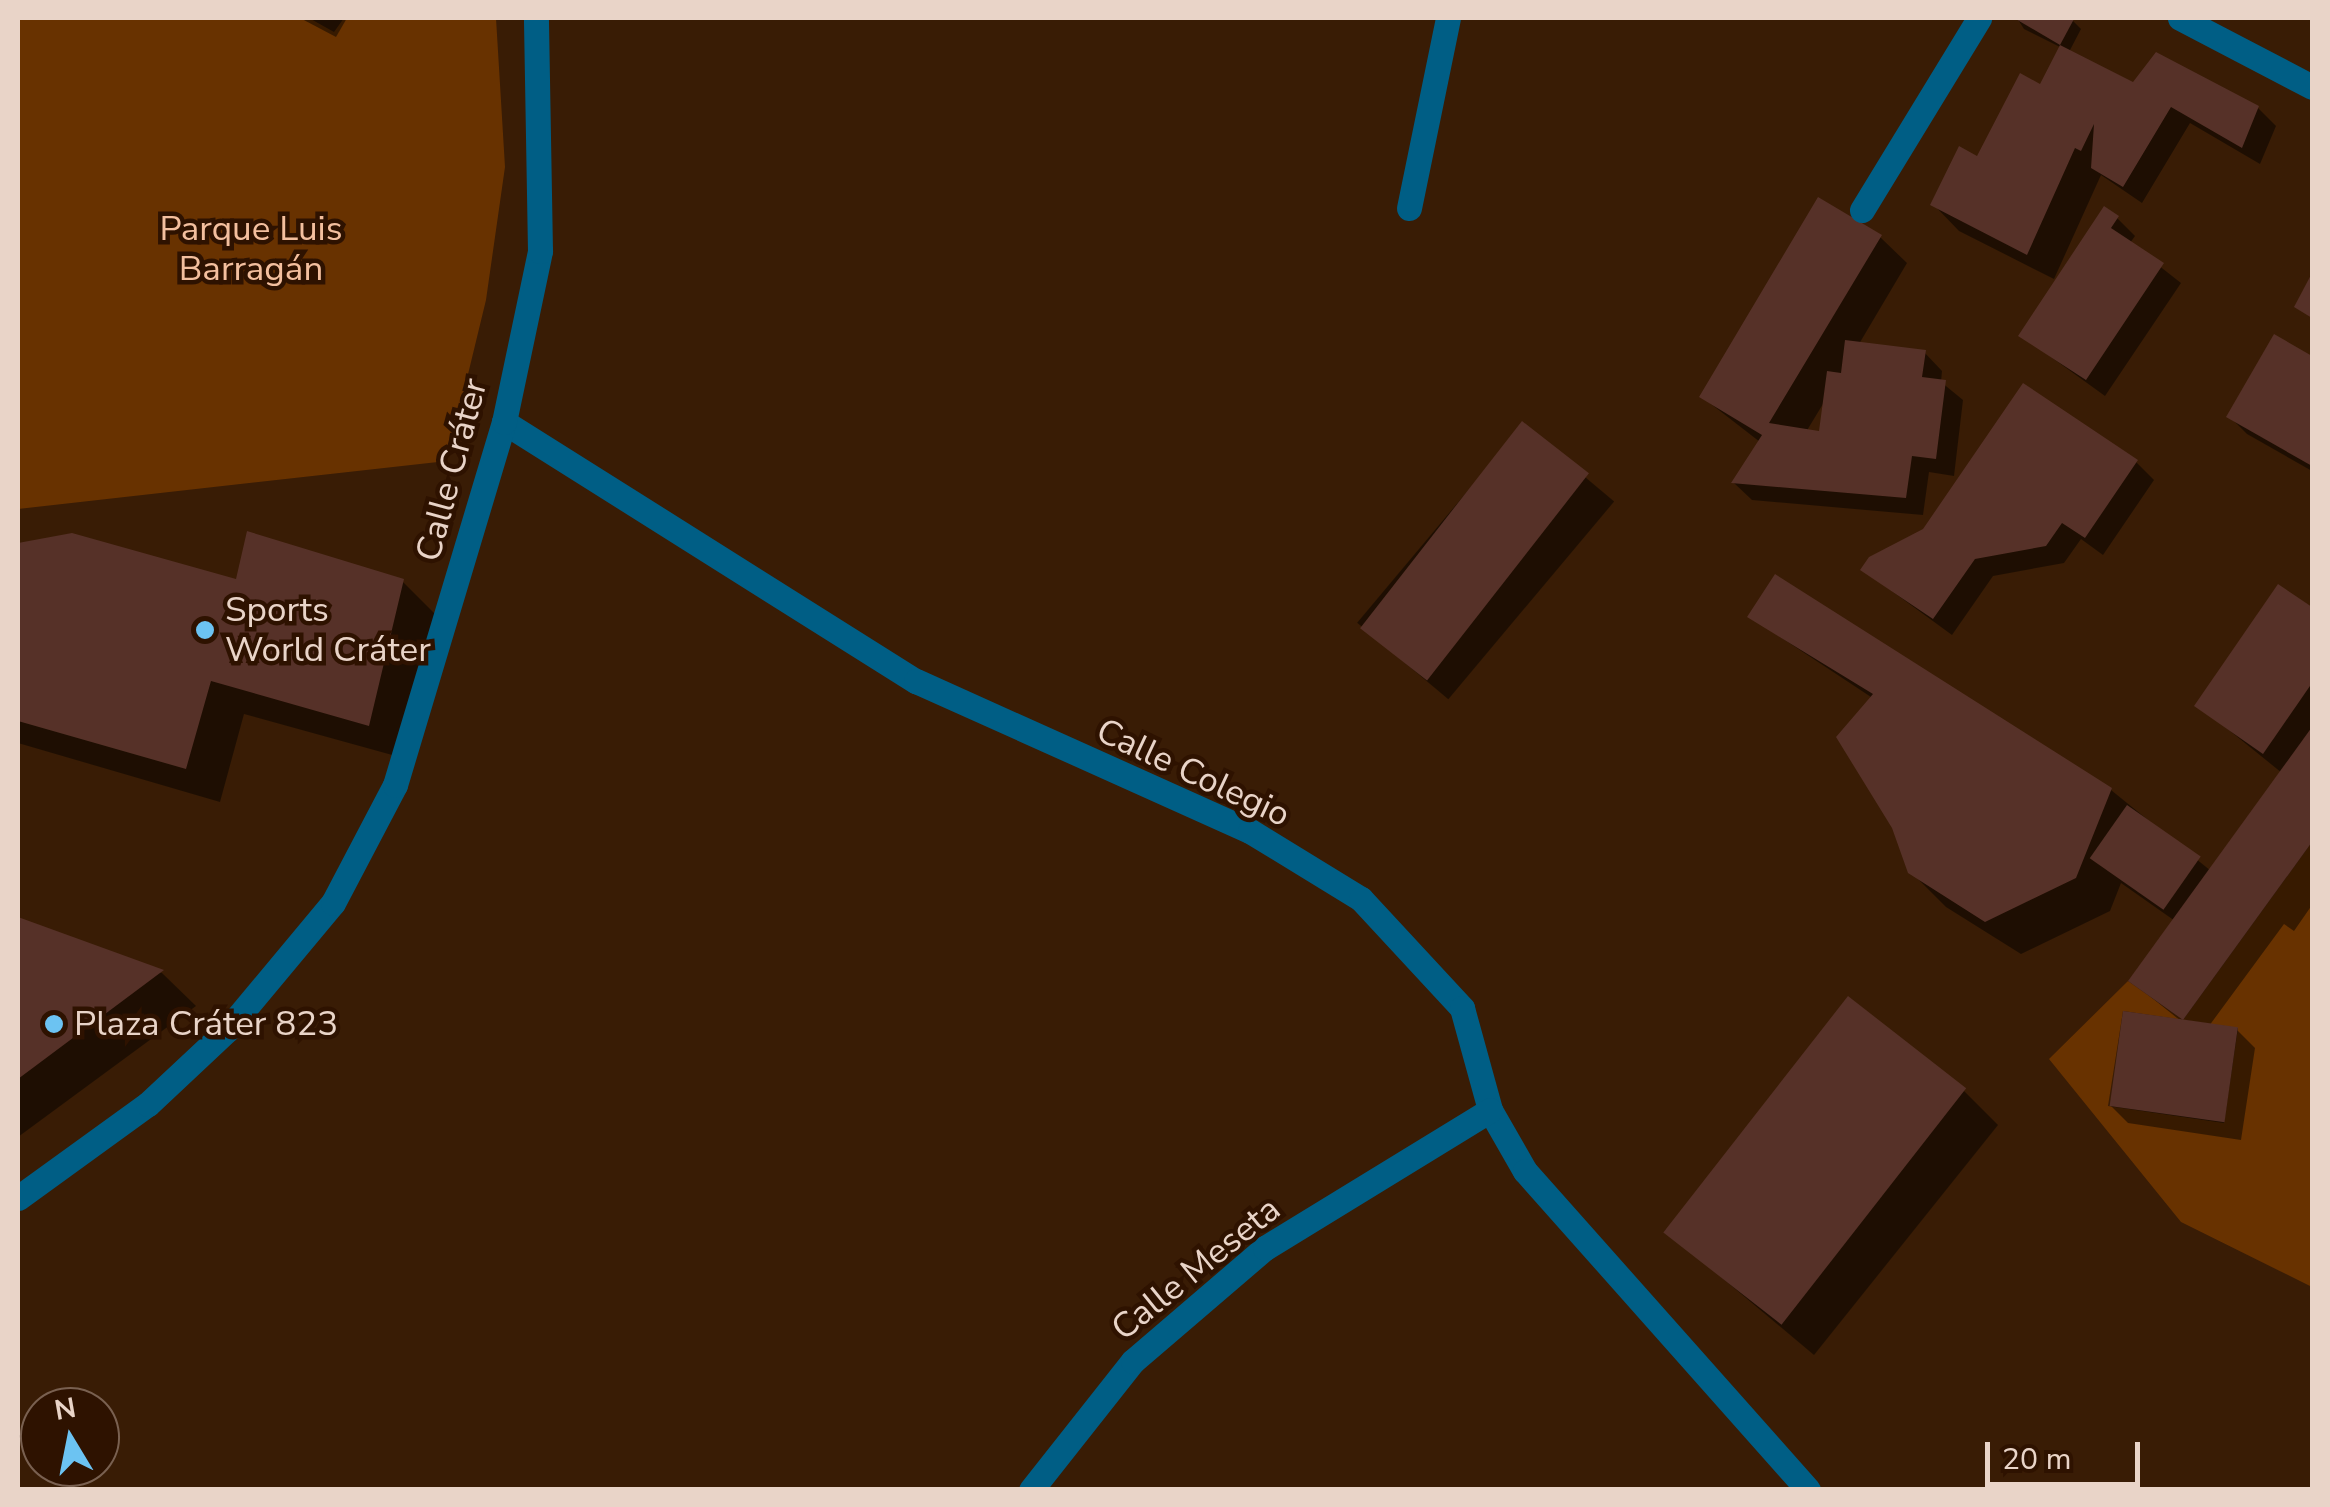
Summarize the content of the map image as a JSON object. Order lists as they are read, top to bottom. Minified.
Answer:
{"streets":{"street":["Calle Cráter","Calle Colegio","Calle Meseta"]},"crossings":[["Calle Cráter","Calle Colegio"],["Calle Colegio","Calle Meseta"]],"parks":["Parque Luis Barragán"],"places":["Sports World Cráter","Plaza Cráter 823"],"scale_bar":"20 m","north":"top"}
